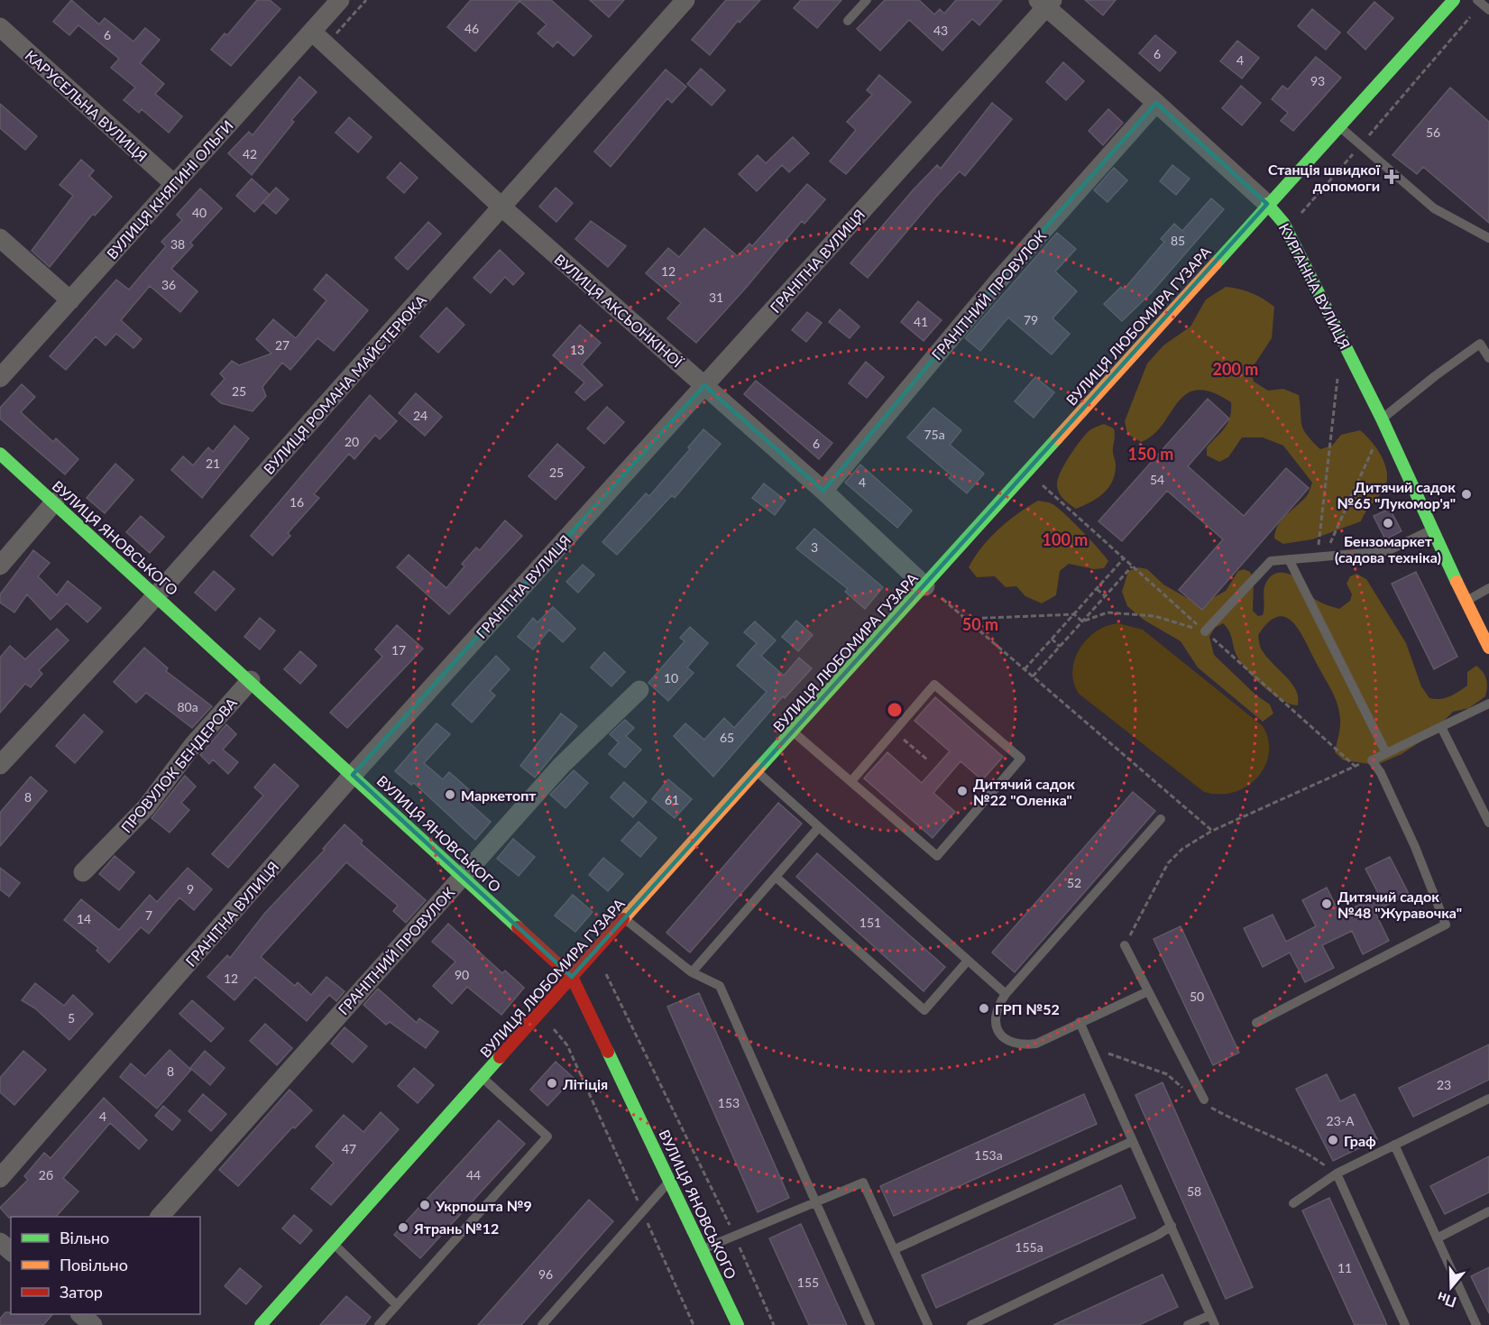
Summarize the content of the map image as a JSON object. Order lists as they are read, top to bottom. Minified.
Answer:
{"streets":{"street":["КАРУСЕЛЬНА ВУЛИЦЯ","ВУЛИЦЯ КНЯГИНІ ОЛЬГИ","ГРАНІТНА ВУЛИЦЯ","КУРГАННА ВУЛИЦЯ","ГРАНІТНИЙ ПРОВУЛОК","ВУЛИЦЯ АКСЬОНКІНОЇ","ВУЛИЦЯ ЛЮБОМИРА ГУЗАРА","ВУЛИЦЯ РОМАНА МАЙСТЕРЮКА","ВУЛИЦЯ ЯНОВСЬКОГО","ПРОВУЛОК БЕНДЕРОВА"]},"crossings":[["КАРУСЕЛЬНА ВУЛИЦЯ","ВУЛИЦЯ КНЯГИНІ ОЛЬГИ"],["ВУЛИЦЯ КНЯГИНІ ОЛЬГИ","ВУЛИЦЯ АКСЬОНКІНОЇ"],["ГРАНІТНА ВУЛИЦЯ","КУРГАННА ВУЛИЦЯ"],["ГРАНІТНА ВУЛИЦЯ","ВУЛИЦЯ АКСЬОНКІНОЇ"],["ГРАНІТНА ВУЛИЦЯ","ВУЛИЦЯ ЯНОВСЬКОГО"],["КУРГАННА ВУЛИЦЯ","ГРАНІТНИЙ ПРОВУЛОК"],["КУРГАННА ВУЛИЦЯ","ВУЛИЦЯ ЛЮБОМИРА ГУЗАРА"],["ГРАНІТНИЙ ПРОВУЛОК","ВУЛИЦЯ АКСЬОНКІНОЇ"],["ГРАНІТНИЙ ПРОВУЛОК","ВУЛИЦЯ ЯНОВСЬКОГО"],["ВУЛИЦЯ АКСЬОНКІНОЇ","ВУЛИЦЯ ЛЮБОМИРА ГУЗАРА"],["ВУЛИЦЯ АКСЬОНКІНОЇ","ВУЛИЦЯ РОМАНА МАЙСТЕРЮКА"],["ВУЛИЦЯ ЛЮБОМИРА ГУЗАРА","ВУЛИЦЯ ЯНОВСЬКОГО"],["ВУЛИЦЯ РОМАНА МАЙСТЕРЮКА","ВУЛИЦЯ ЯНОВСЬКОГО"],["ВУЛИЦЯ ЯНОВСЬКОГО","ПРОВУЛОК БЕНДЕРОВА"]],"places":{"health":["Станція швидкої допомоги"],"other":["Дитячий садок №65 \"Лукомор'я\"","Бензомаркет (садова техніка)","Дитячий садок №22 \"Оленка\"","Маркетопт","Дитячий садок №48 \"Журавочка\"","ГРП №52","Літіція","Граф","Укрпошта №9","Ятрань №12"]},"house_numbers":["46","43","6","6","4","93","56","42","40","85","38","12","36","31","79","41","27","13","25","24","75а","20","6","21","25","54","4","16","3","17","10","80а","65","8","61","52","9","7","14","151","90","12","50","5","8","23","153","4","23-А","47","153а","2б","44","58","155а","11","96","155"],"legend":["Вільно","Повільно","Затор"],"north":"bottom","rings":["200 m","150 m","100 m","50 m"]}
